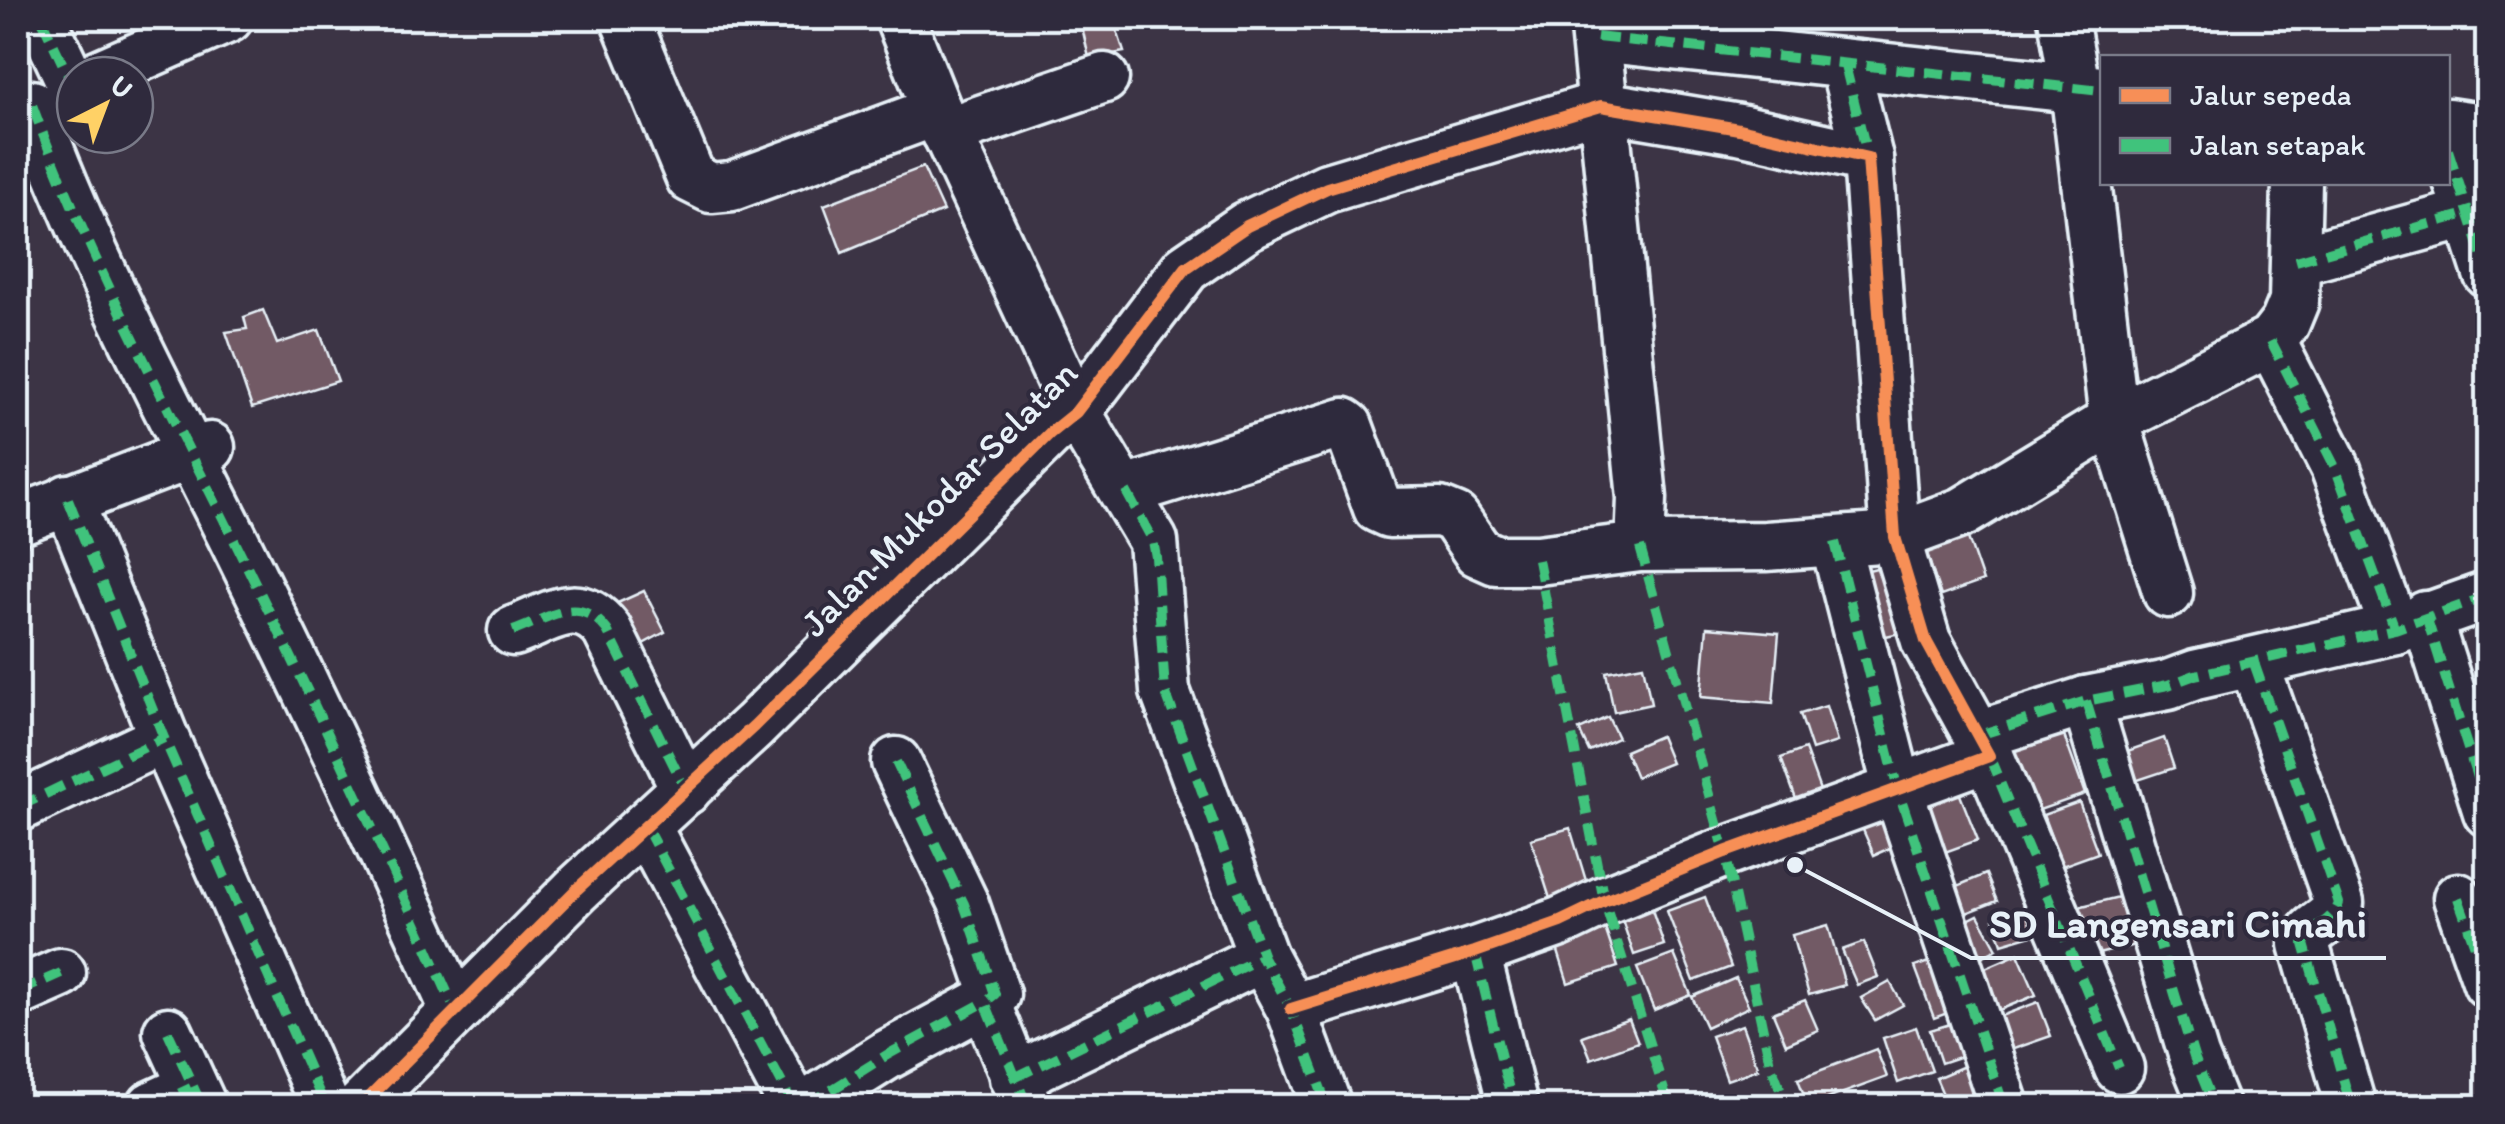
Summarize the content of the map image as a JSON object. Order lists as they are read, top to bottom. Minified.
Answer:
{"streets":{"street":["Jalan Mukodar Selatan"]},"places":["SD Langensari Cimahi"],"legend":["Jalur sepeda","Jalan setapak"],"north":"top right"}
